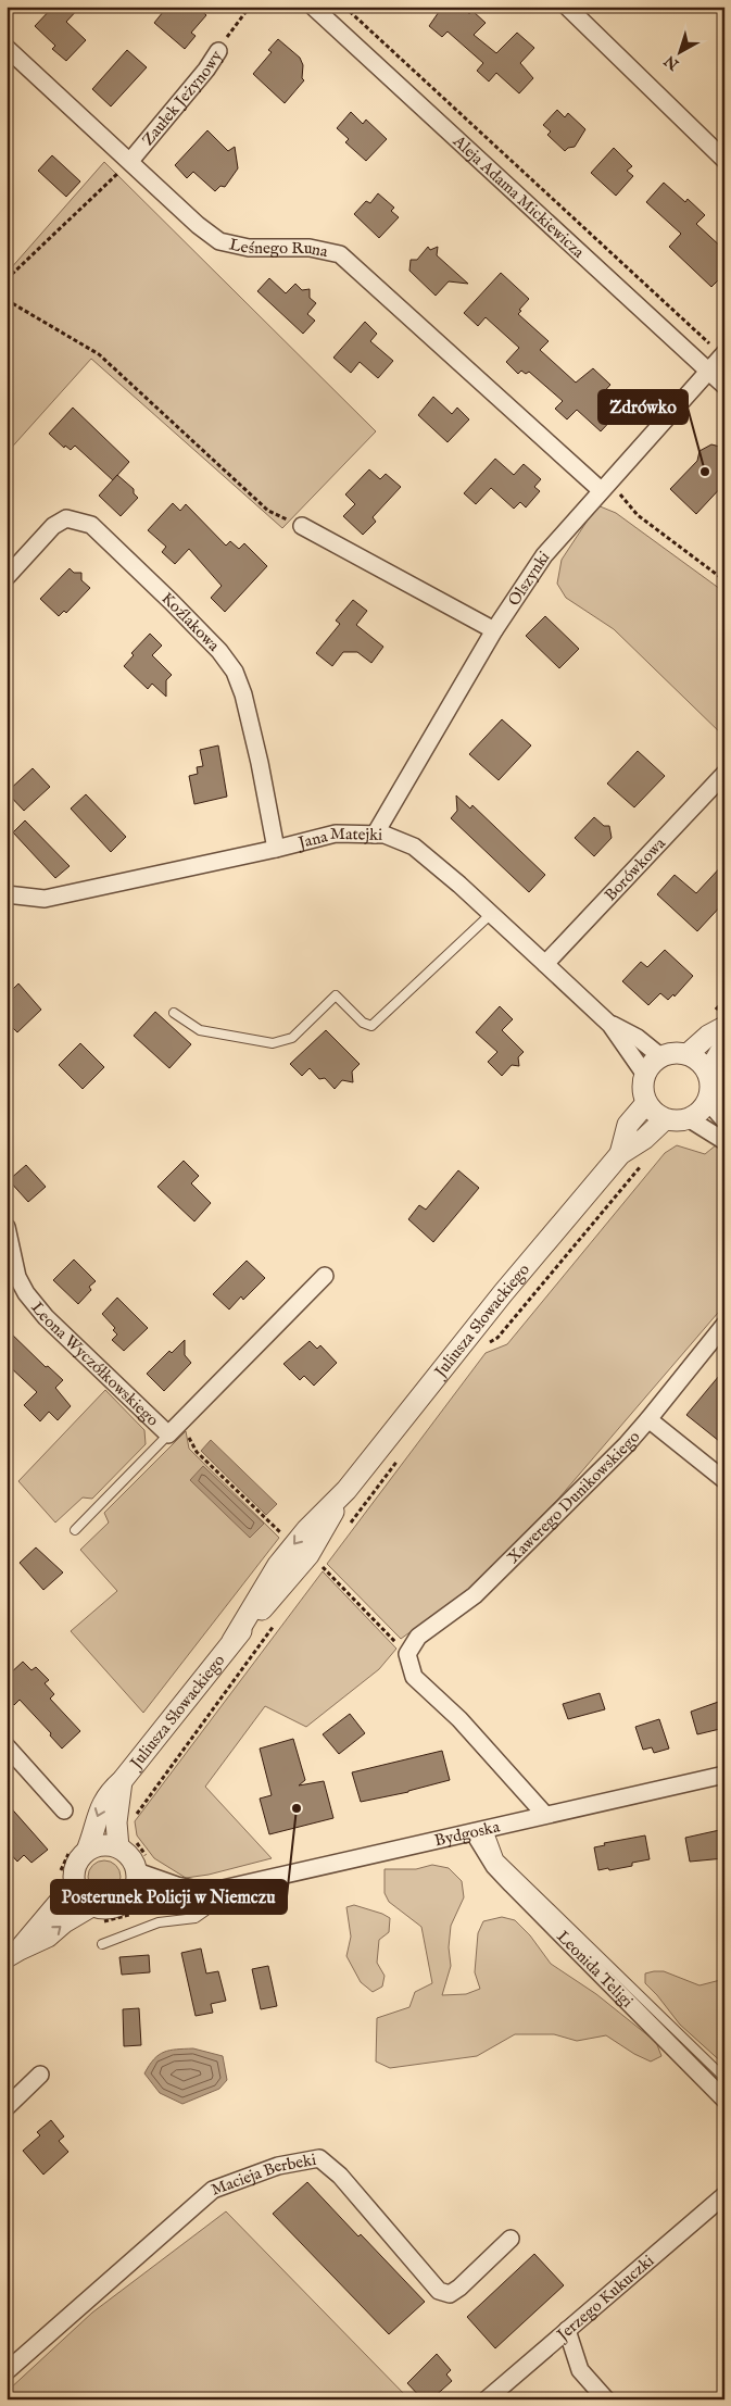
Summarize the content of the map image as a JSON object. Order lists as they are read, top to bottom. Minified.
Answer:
{"streets":{"street":["Zaułek Jeżynowy","Aleja Adama Mickiewicza","Leśnego Runa","Olszynki","Koźlakowa","Jana Matejki","Borówkowa","Juliusza Słowackiego","Leona Wyczółkowskiego","Xawerego Dunikowskiego","Bydgoska","Leonida Teligi","Macieja Berbeki","Jerzego Kukuczki"]},"crossings":[["Zaułek Jeżynowy","Leśnego Runa"],["Aleja Adama Mickiewicza","Olszynki"],["Leśnego Runa","Olszynki"],["Olszynki","Jana Matejki"],["Koźlakowa","Jana Matejki"],["Jana Matejki","Borówkowa"],["Jana Matejki","Juliusza Słowackiego"],["Juliusza Słowackiego","Bydgoska"],["Bydgoska","Leonida Teligi"]],"places":["Zdrówko","Posterunek Policji w Niemczu"],"north":"bottom left"}
